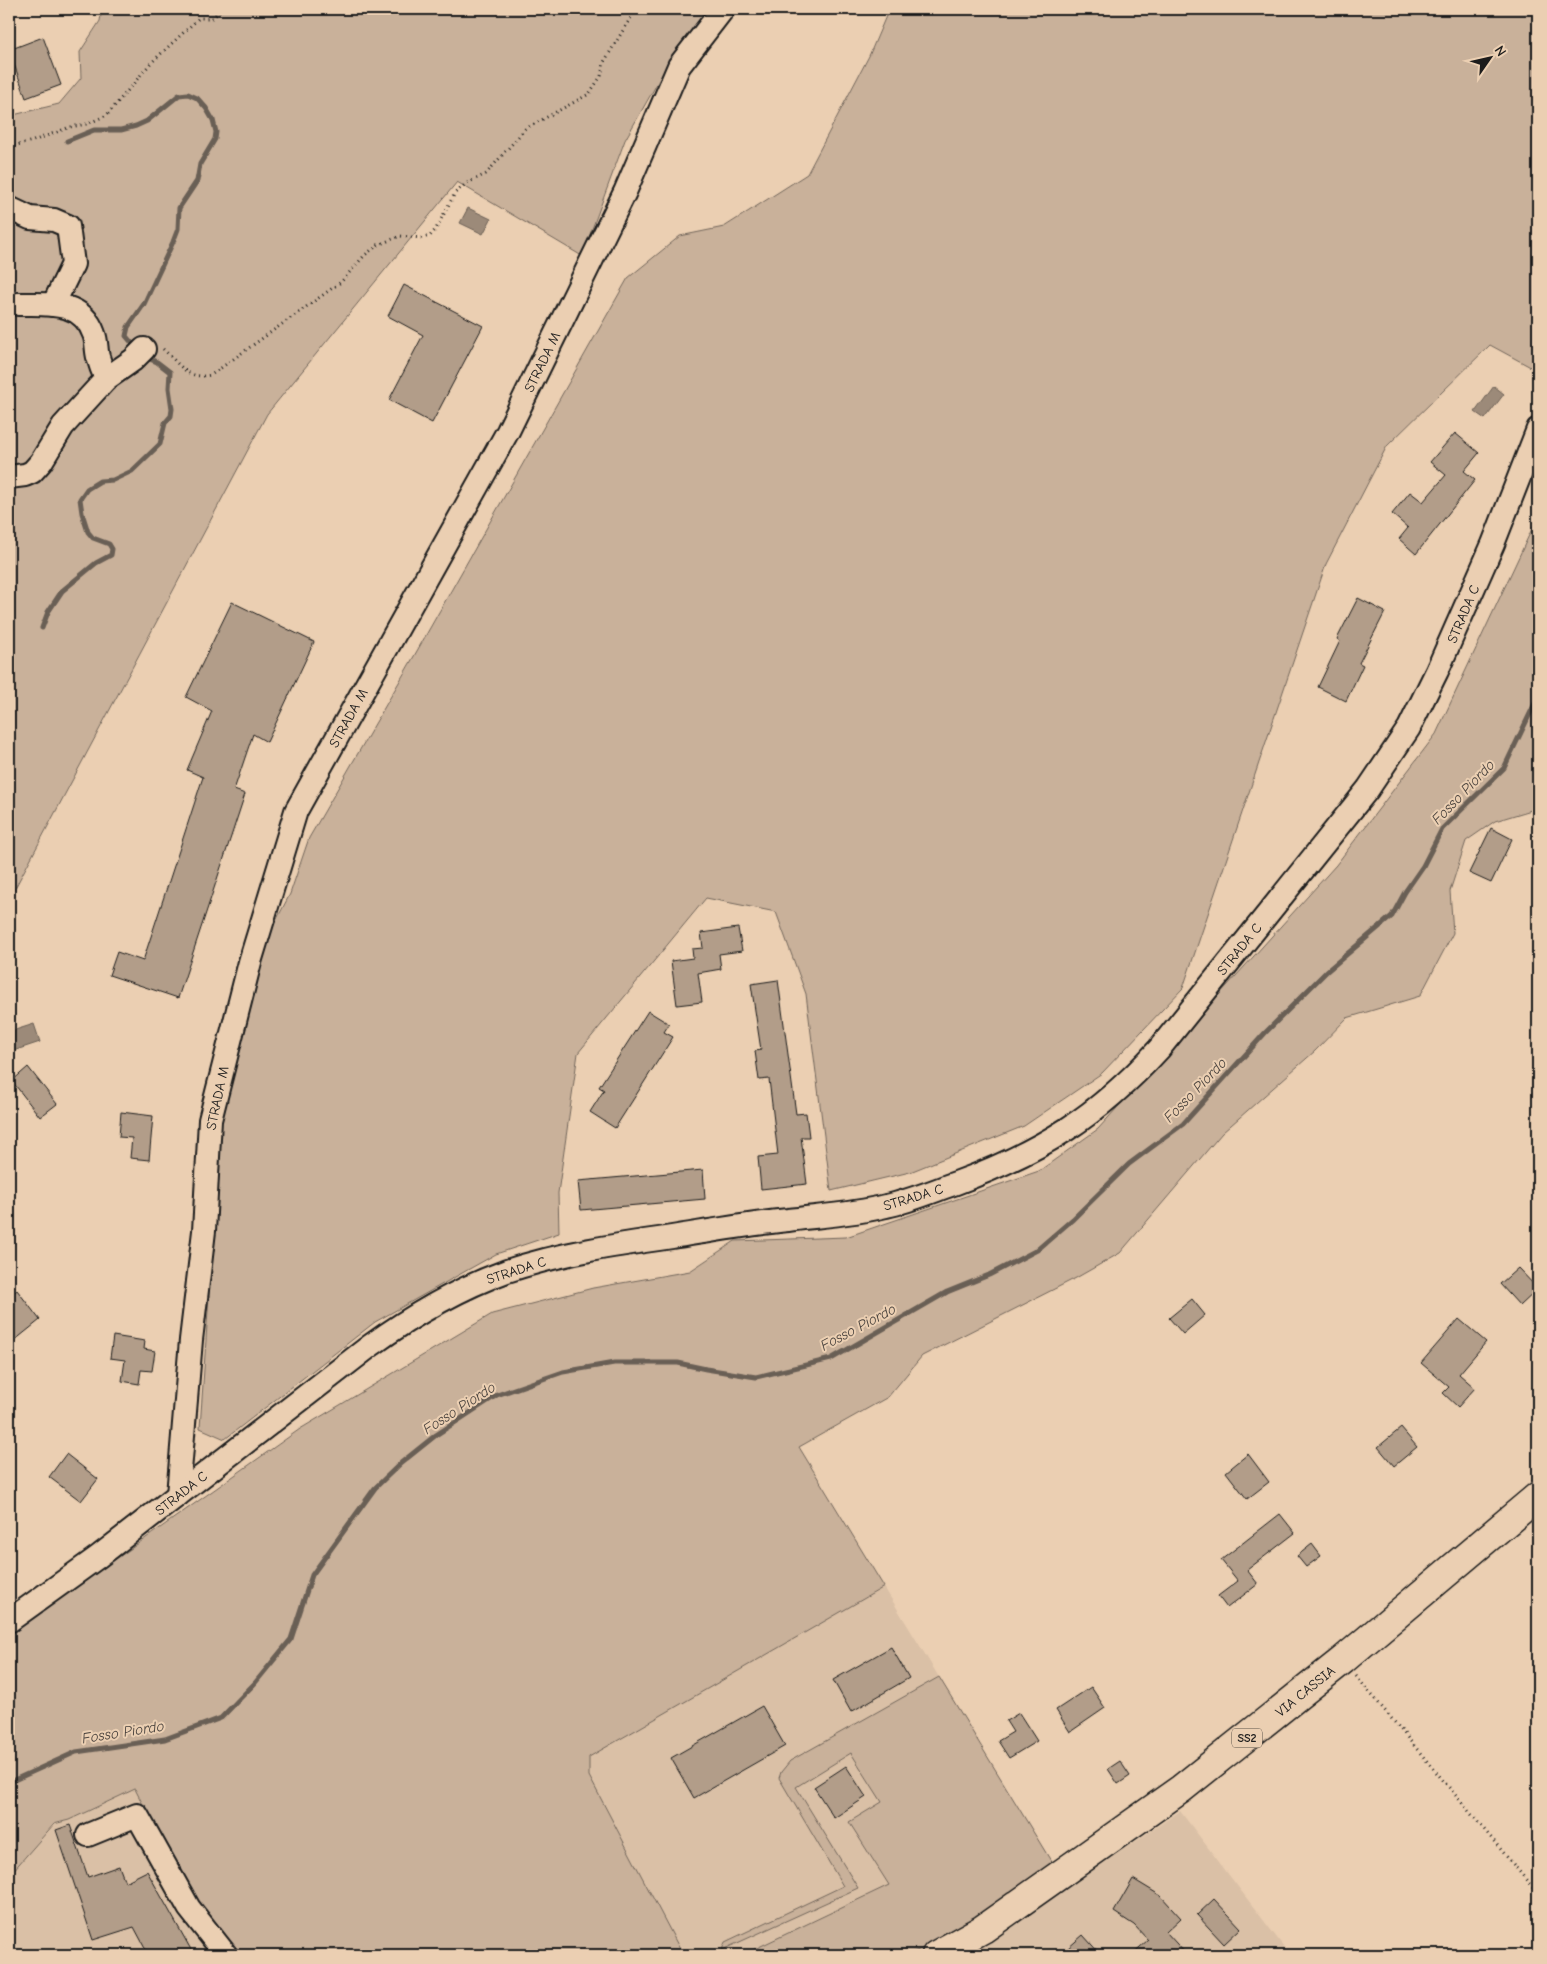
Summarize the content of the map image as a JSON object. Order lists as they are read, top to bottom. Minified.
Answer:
{"streets":{"main road":["VIA CASSIA","SS2"],"street":["STRADA M","STRADA C"]},"crossings":[["STRADA M","STRADA C"]],"water":["Fosso Piordo"],"north":"top right"}
